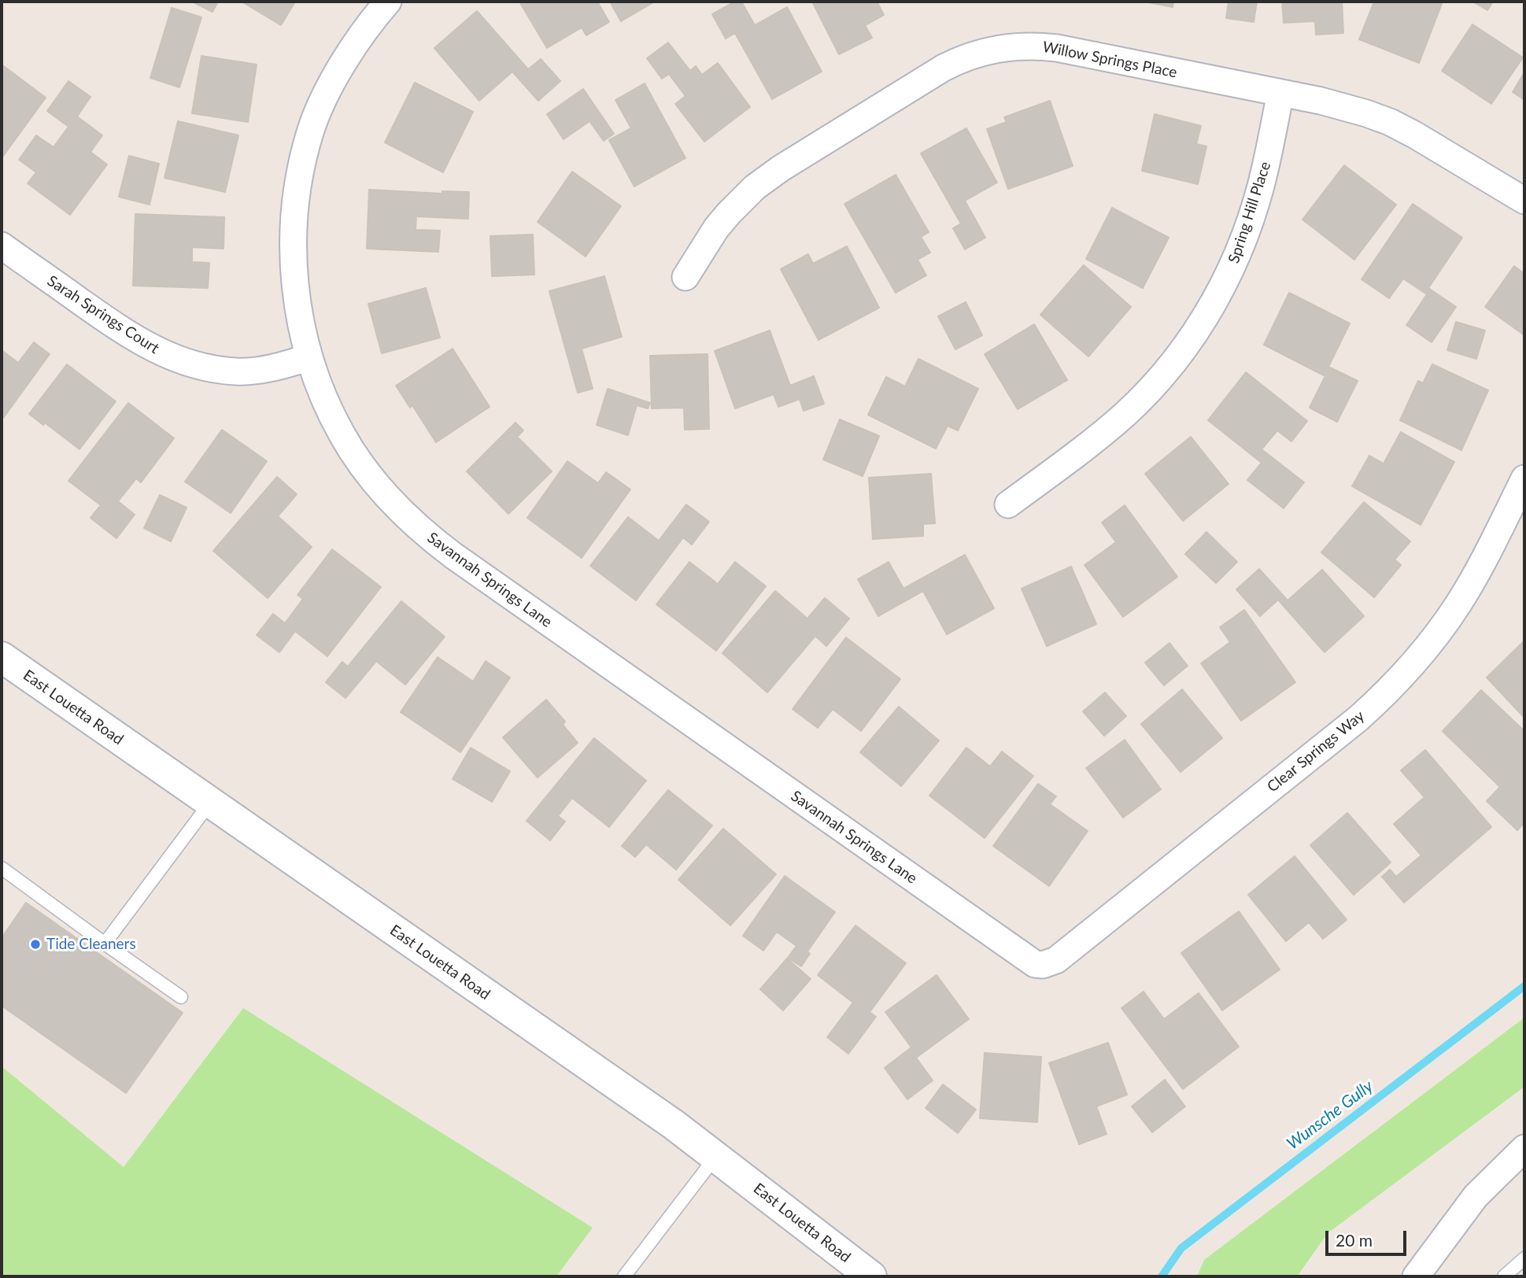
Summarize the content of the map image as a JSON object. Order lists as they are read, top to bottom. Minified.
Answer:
{"streets":{"main road":["East Louetta Road"],"street":["Willow Springs Place","Spring Hill Place","Sarah Springs Court","Savannah Springs Lane","Clear Springs Way"]},"crossings":[["Willow Springs Place","Spring Hill Place"],["Sarah Springs Court","Savannah Springs Lane"],["Savannah Springs Lane","Clear Springs Way"]],"water":["Wunsche Gully"],"places":["Tide Cleaners"],"scale_bar":"20 m"}
